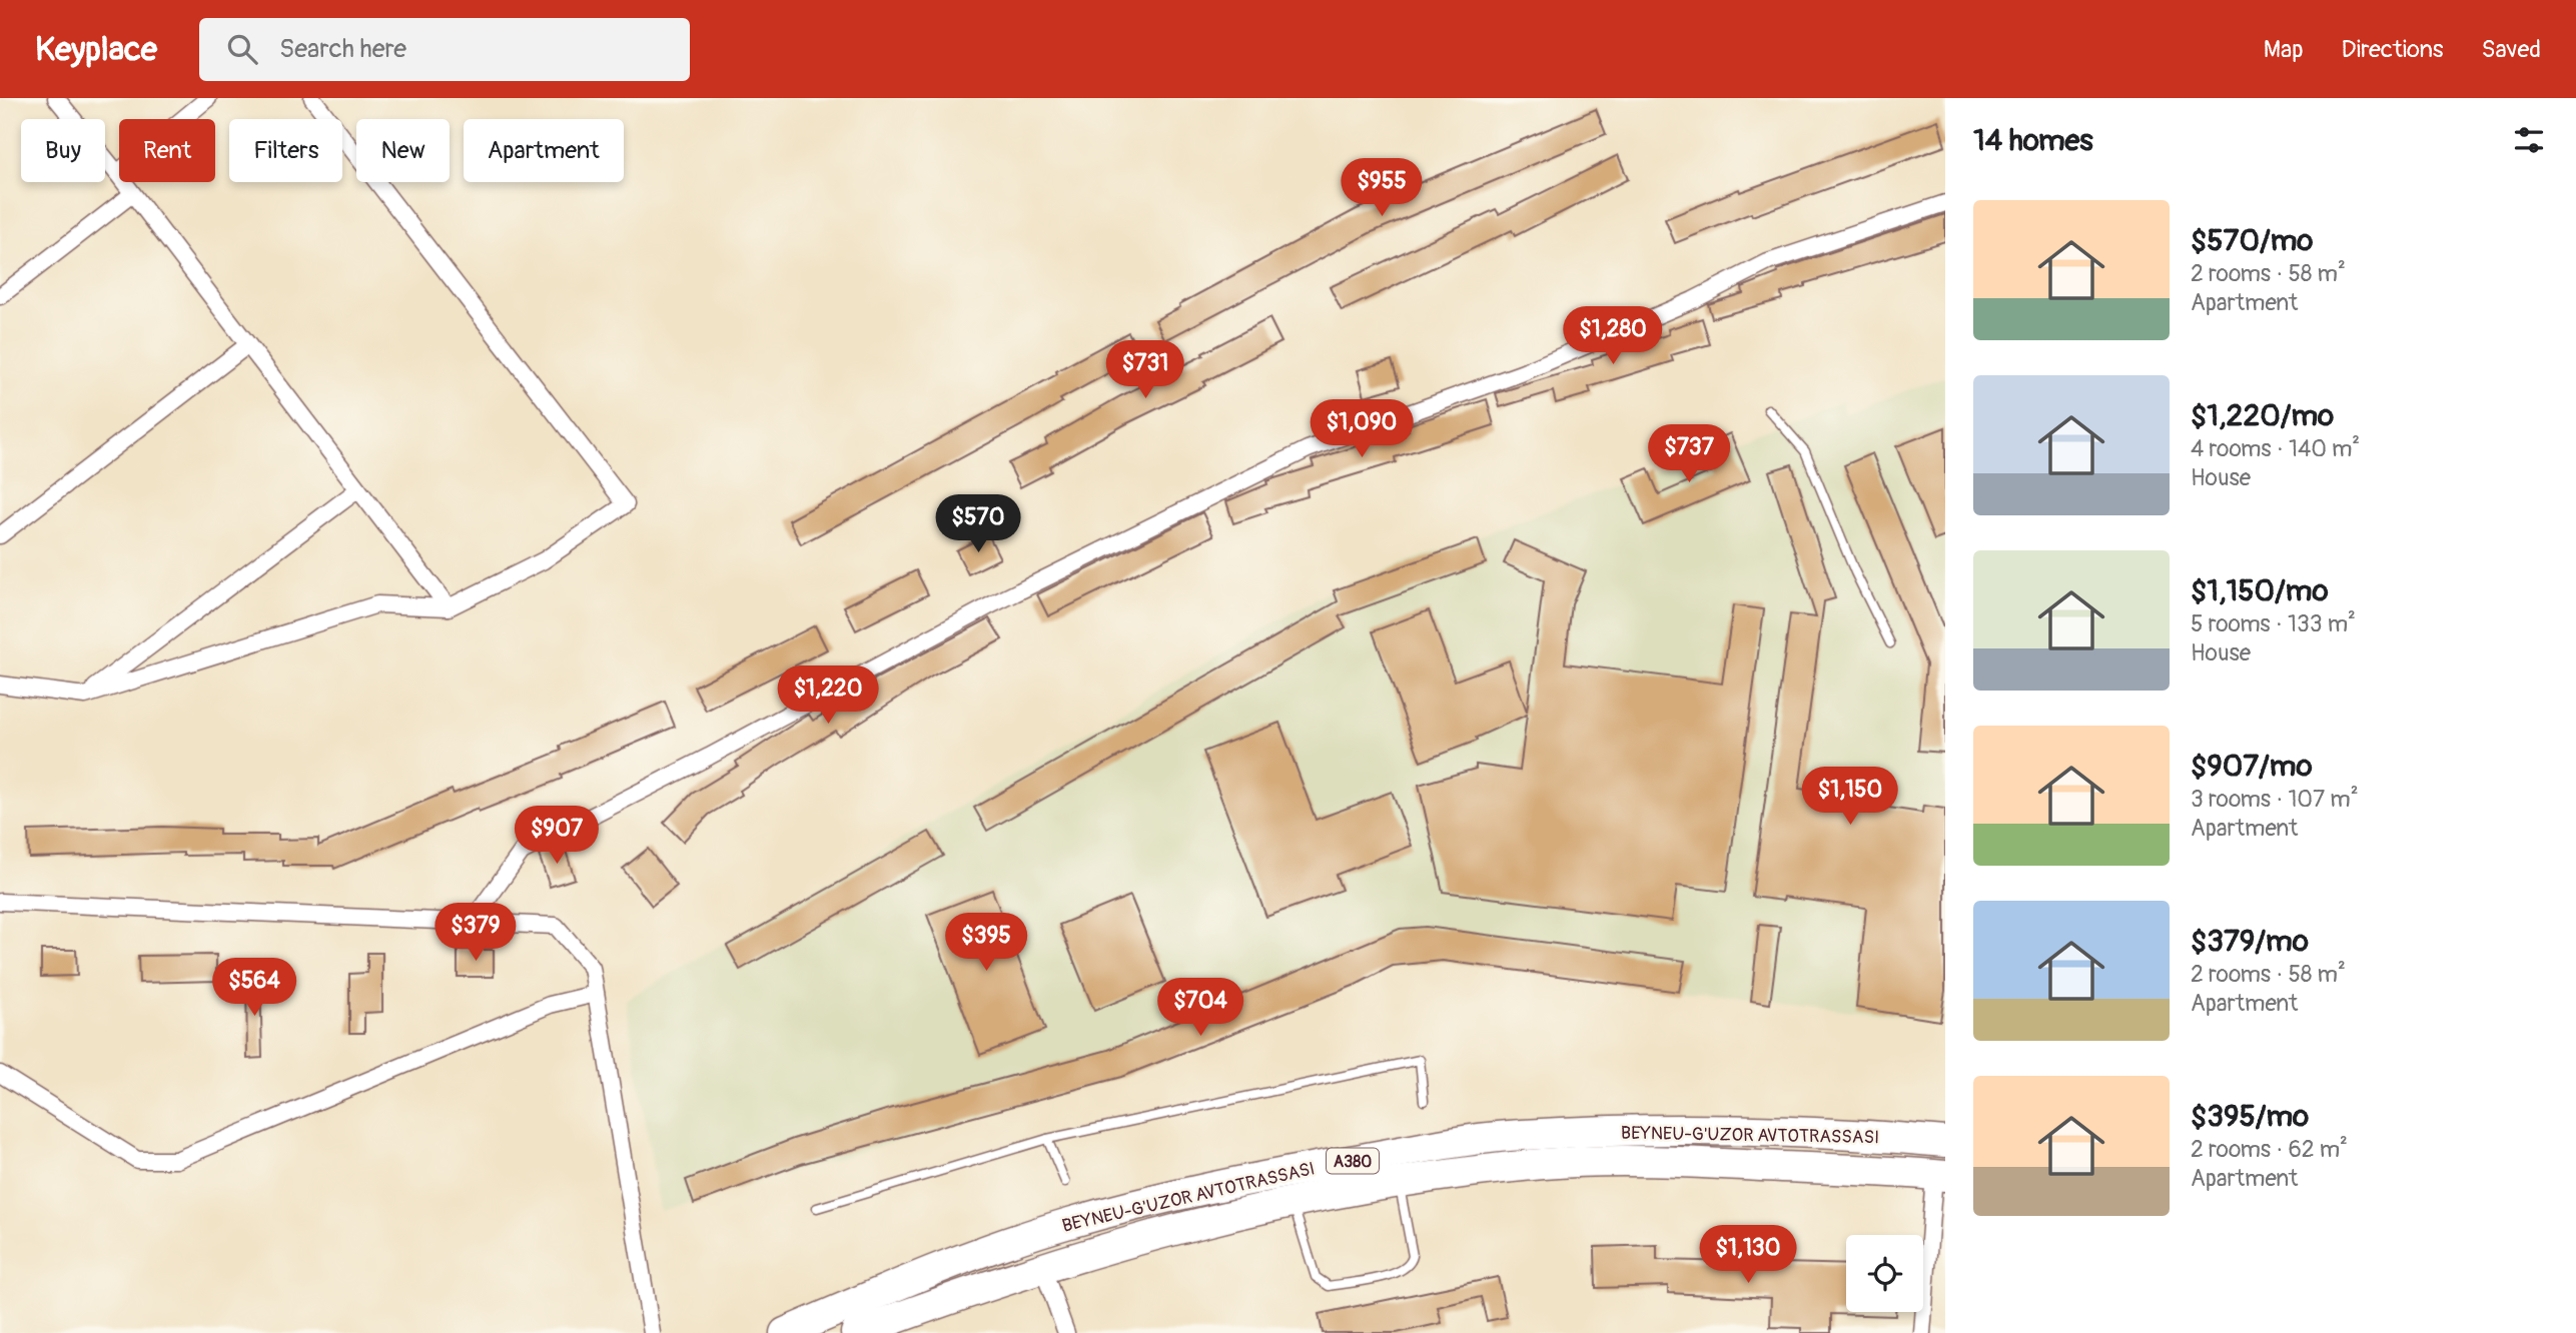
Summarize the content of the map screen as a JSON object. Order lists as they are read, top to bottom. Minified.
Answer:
{"streets":{"highway":["BEYNEU-G'UZOR AVTOTRASSASI","A380"]},"page":{"header":"Keyplace","search":"Search here","nav":["Map","Directions","Saved"],"heading":"14 homes","chip":["Buy","Rent","Filters","New","Apartment"],"price":["$955","$1,280","$731","$1,090","$737","$570","$1,220","$1,150","$907","$379","$395","$564","$704","$1,130"],"list":[{"name":"$570/mo","note":"2 rooms · 58 m² · Apartment"},{"name":"$1,220/mo","note":"4 rooms · 140 m² · House"},{"name":"$1,150/mo","note":"5 rooms · 133 m² · House"},{"name":"$907/mo","note":"3 rooms · 107 m² · Apartment"},{"name":"$379/mo","note":"2 rooms · 58 m² · Apartment"},{"name":"$395/mo","note":"2 rooms · 62 m² · Apartment"}]}}
